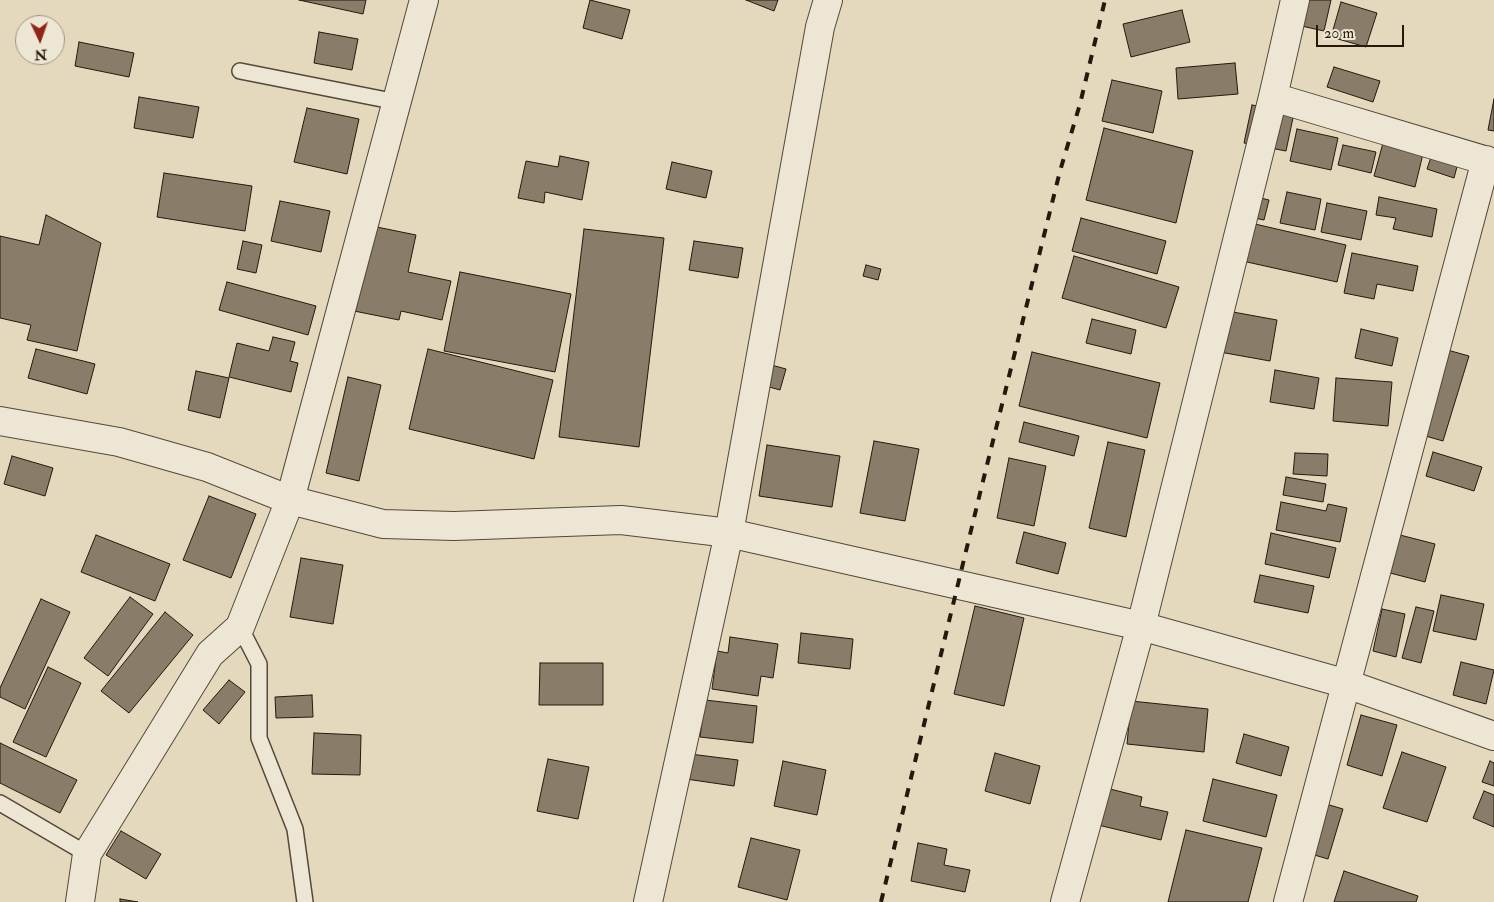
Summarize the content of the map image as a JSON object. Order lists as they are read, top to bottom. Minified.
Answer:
{"scale_bar":"20 m","north":"bottom"}
